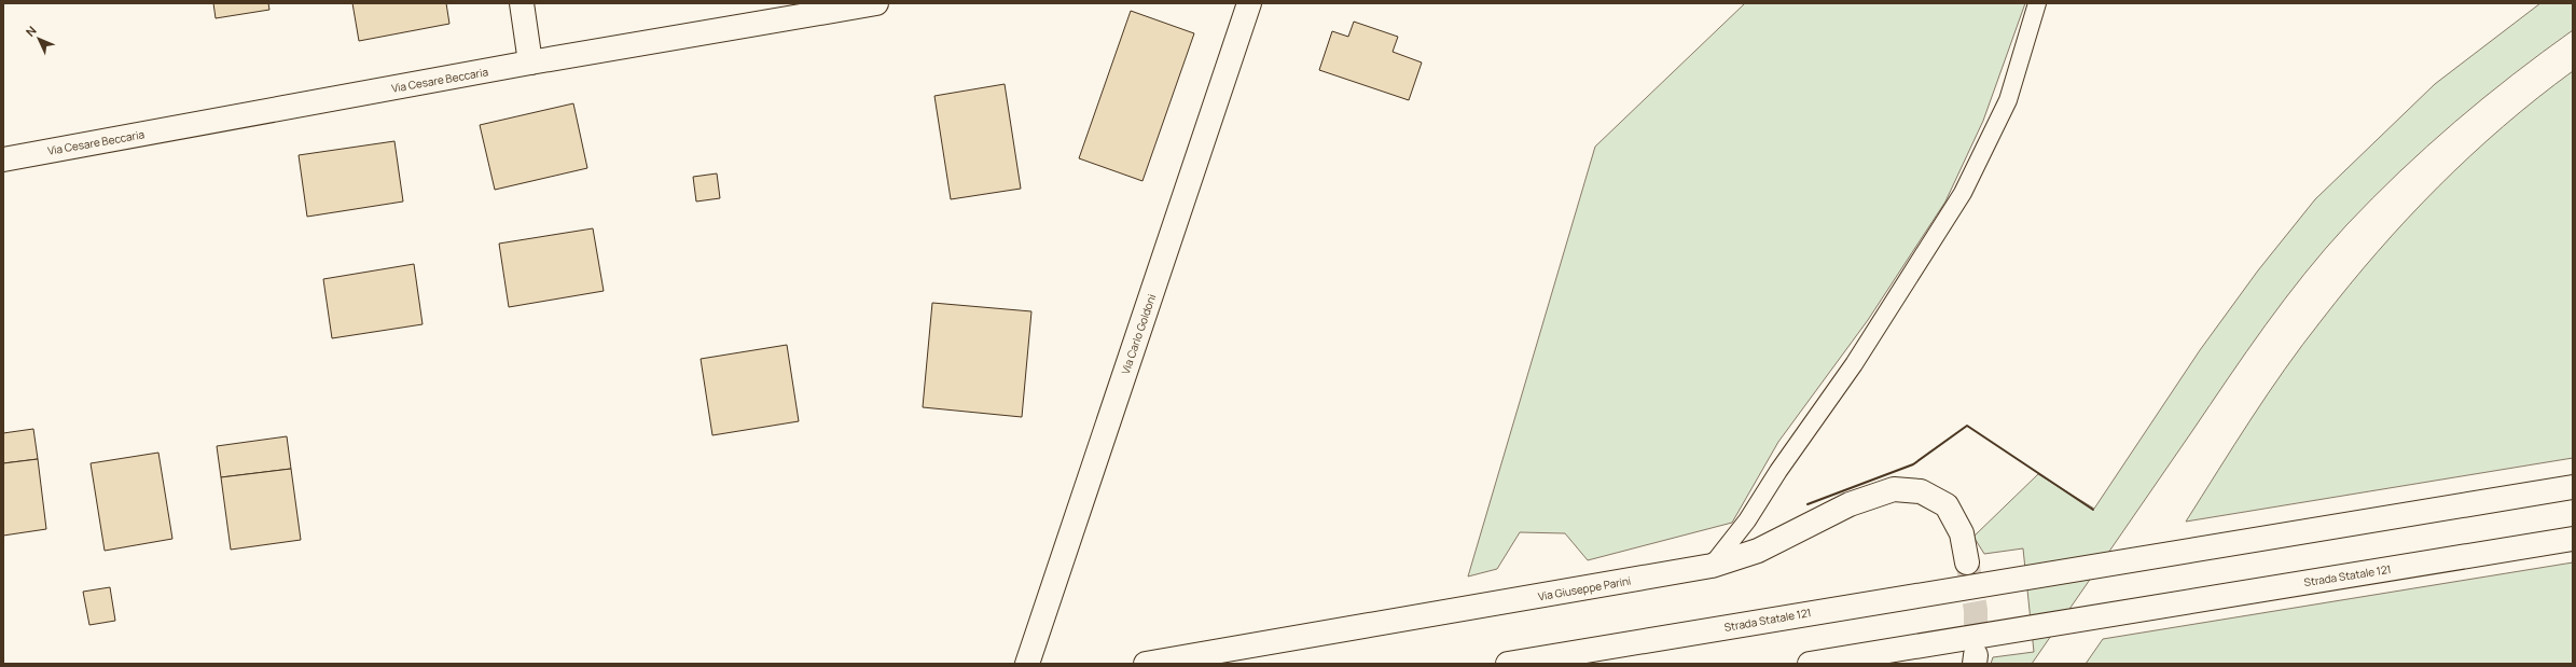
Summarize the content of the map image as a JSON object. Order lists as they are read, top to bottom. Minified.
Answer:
{"streets":{"street":["Via Cesare Beccaria","Via Carlo Goldoni","Strada Statale 121","Via Giuseppe Parini"]},"north":"top left"}
